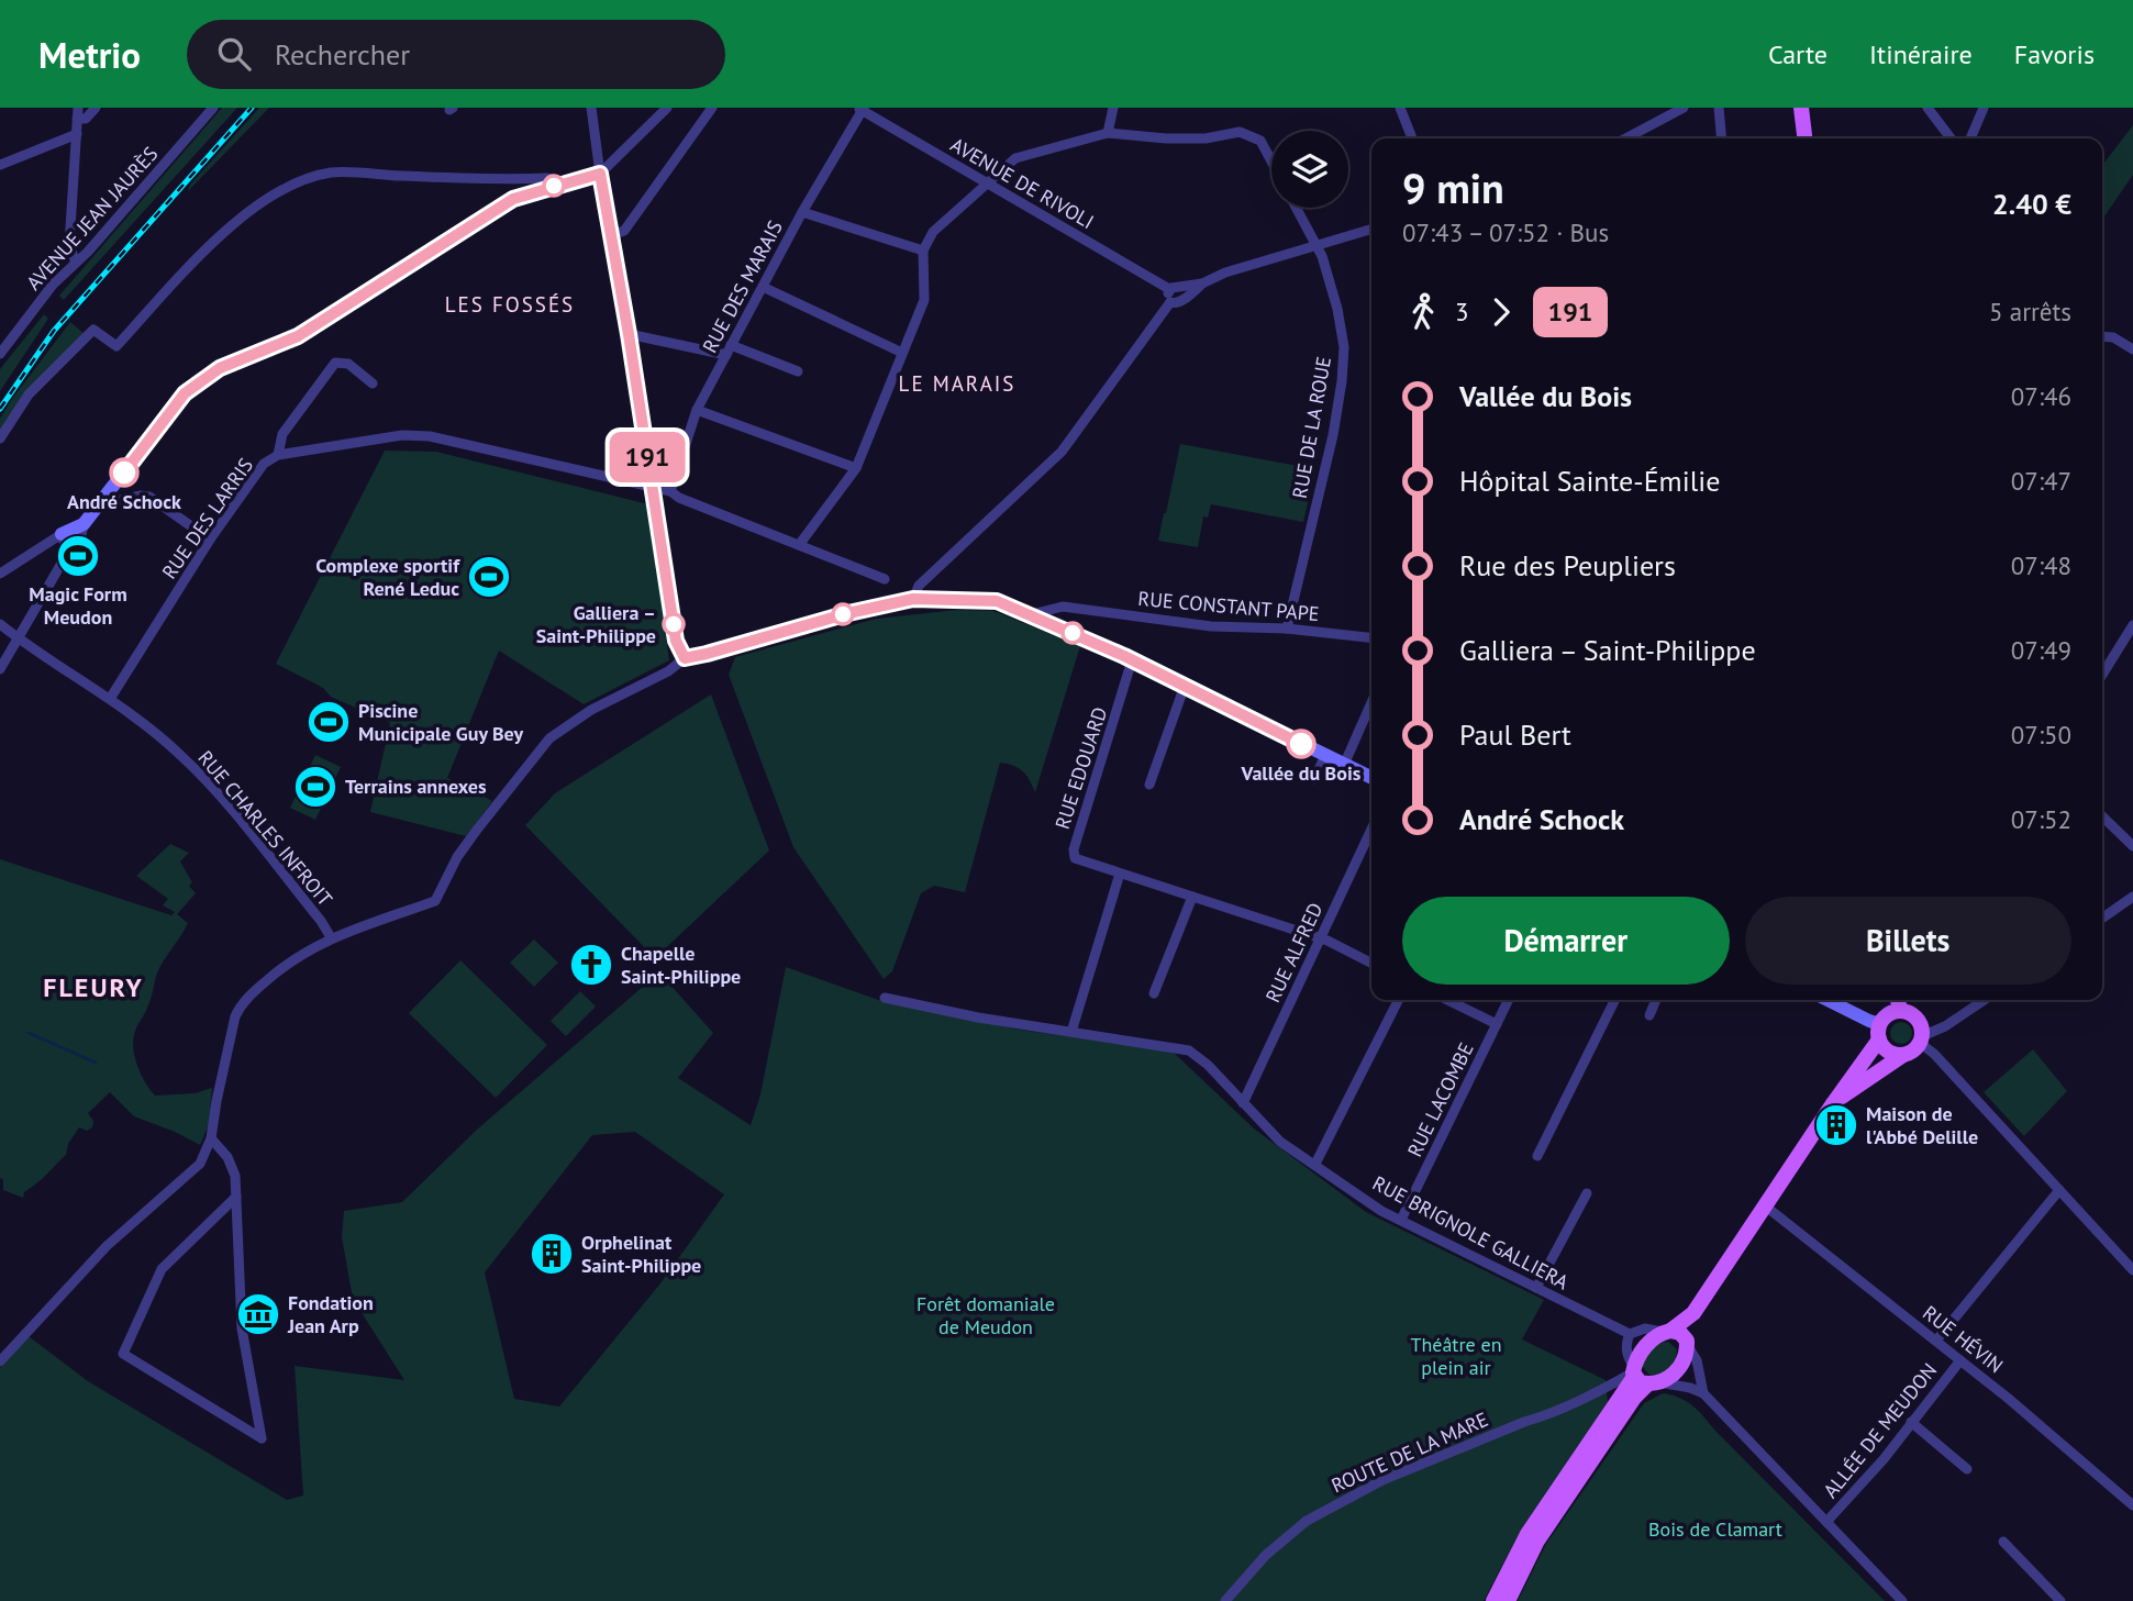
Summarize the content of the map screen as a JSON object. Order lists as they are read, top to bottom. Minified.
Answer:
{"streets":{"street":["AVENUE DE RIVOLI","AVENUE JEAN JAURÈS","RUE DES MARAIS","RUE DE LA ROUE","RUE DES LARRIS","RUE CONSTANT PAPE","RUE EDOUARD","RUE CHARLES INFROIT","RUE ALFRED","RUE LACOMBE","RUE BRIGNOLE GALLIERA","RUE HÉVIN","ALLÉE DE MEUDON","ROUTE DE LA MARE"]},"crossings":[["AVENUE DE RIVOLI","RUE DES MARAIS"],["RUE DE LA ROUE","RUE CONSTANT PAPE"],["RUE DES LARRIS","RUE CHARLES INFROIT"],["RUE ALFRED","RUE BRIGNOLE GALLIERA"],["RUE LACOMBE","RUE BRIGNOLE GALLIERA"],["RUE HÉVIN","ALLÉE DE MEUDON"]],"districts":["LES FOSSÉS","LE MARAIS","FLEURY"],"parks":["Forêt domaniale de Meudon","Théâtre en plein air","Bois de Clamart"],"places":{"other":["André Schock","Galliera – Saint-Philippe","Vallée du Bois"],"sports":["Magic Form Meudon","Complexe sportif René Leduc","Piscine Municipale Guy Bey","Terrains annexes"],"church":["Chapelle Saint-Philippe"],"building":["Maison de l'Abbé Delille","Orphelinat Saint-Philippe"],"museum":["Fondation Jean Arp"]},"lines":["bus line 191"],"page":{"header":"Metrio","search":"Rechercher","nav":["Carte","Itinéraire","Favoris"],"on_map":"191","heading":["9 min","07:43 – 07:52 · Bus","2.40 €"],"legs":["3","191","5 arrêts"],"list":[{"name":"Vallée du Bois","value":"07:46"},{"name":"Hôpital Sainte-Émilie","value":"07:47"},{"name":"Rue des Peupliers","value":"07:48"},{"name":"Galliera – Saint-Philippe","value":"07:49"},{"name":"Paul Bert","value":"07:50"},{"name":"André Schock","value":"07:52"}],"buttons":["Démarrer","Billets"]}}
